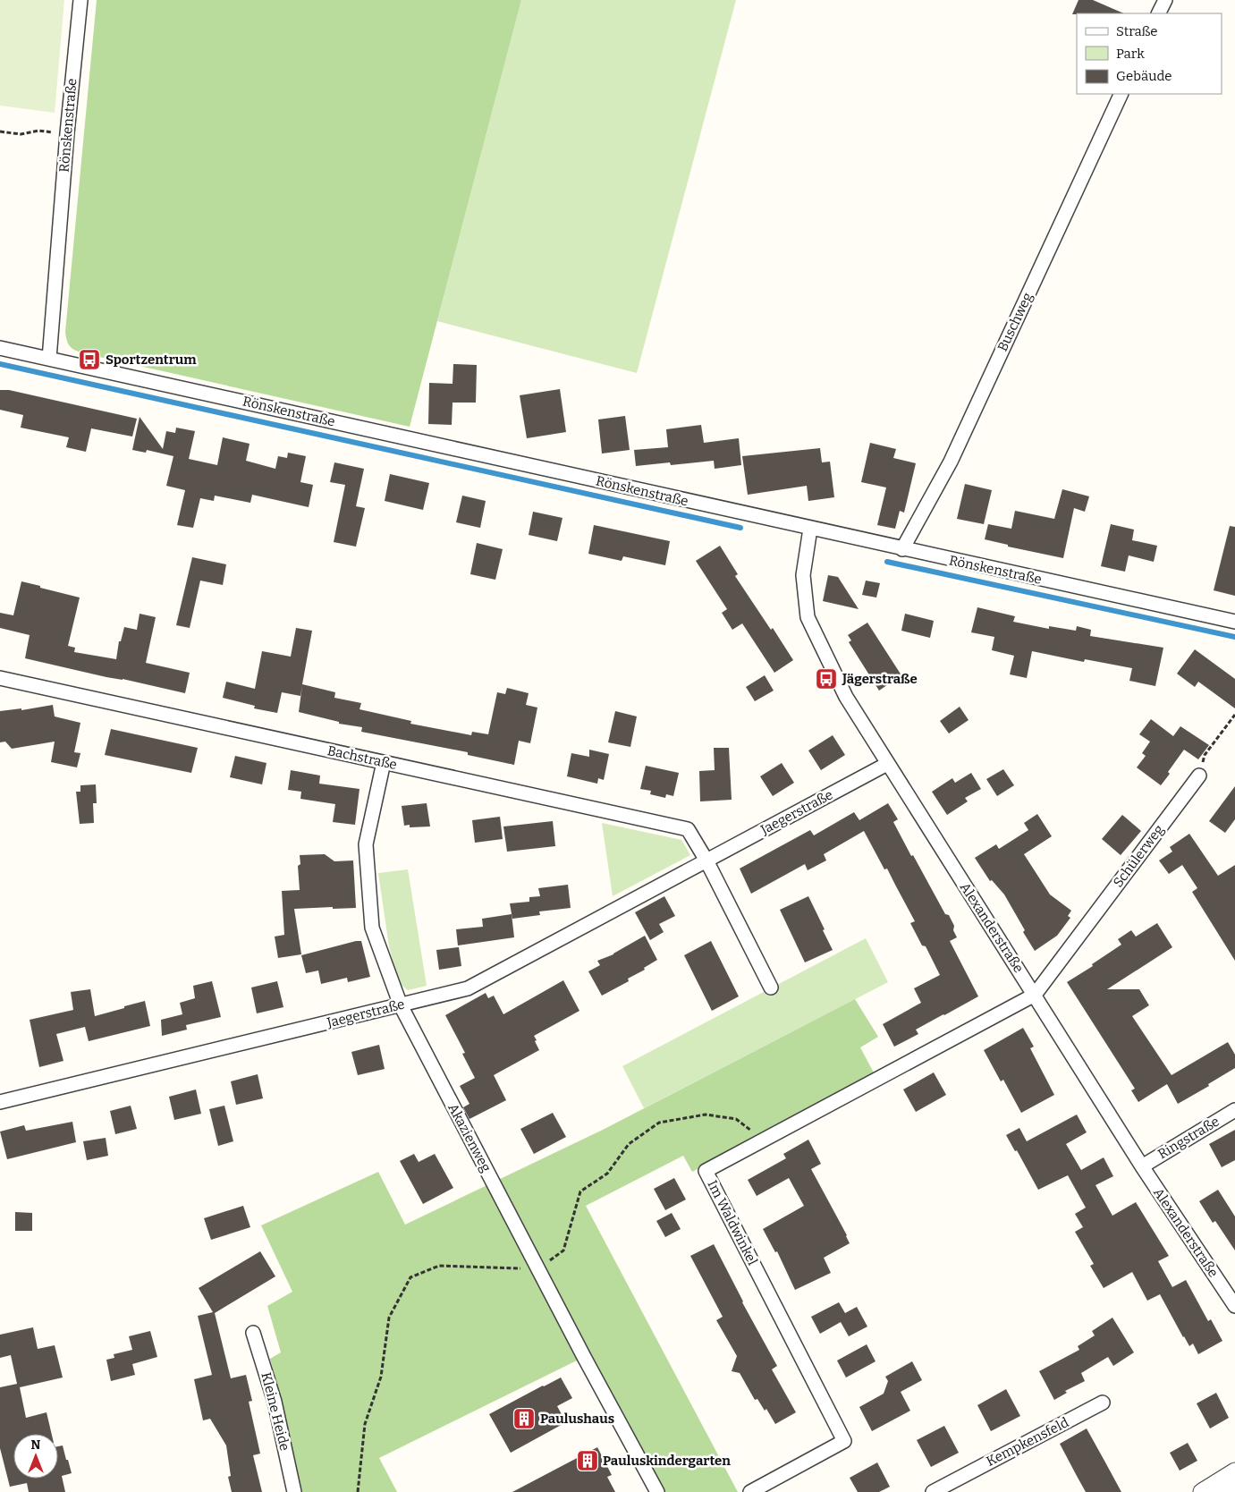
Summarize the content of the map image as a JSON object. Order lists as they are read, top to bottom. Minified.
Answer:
{"streets":{"street":["Rönskenstraße","Buschweg","Bachstraße","Jaegerstraße","Schülerweg","Alexanderstraße","Akazienweg","Ringstraße","Im Waldwinkel","Kleine Heide","Kempkensfeld"]},"crossings":[["Rönskenstraße","Buschweg"],["Rönskenstraße","Alexanderstraße"],["Bachstraße","Jaegerstraße"],["Bachstraße","Akazienweg"],["Jaegerstraße","Alexanderstraße"],["Jaegerstraße","Akazienweg"],["Schülerweg","Alexanderstraße"],["Schülerweg","Im Waldwinkel"],["Alexanderstraße","Ringstraße"],["Alexanderstraße","Im Waldwinkel"]],"places":{"bus stop":["Sportzentrum","Jägerstraße"],"building":["Paulushaus","Pauluskindergarten"]},"legend":["Straße","Park","Gebäude"],"north":"top"}
